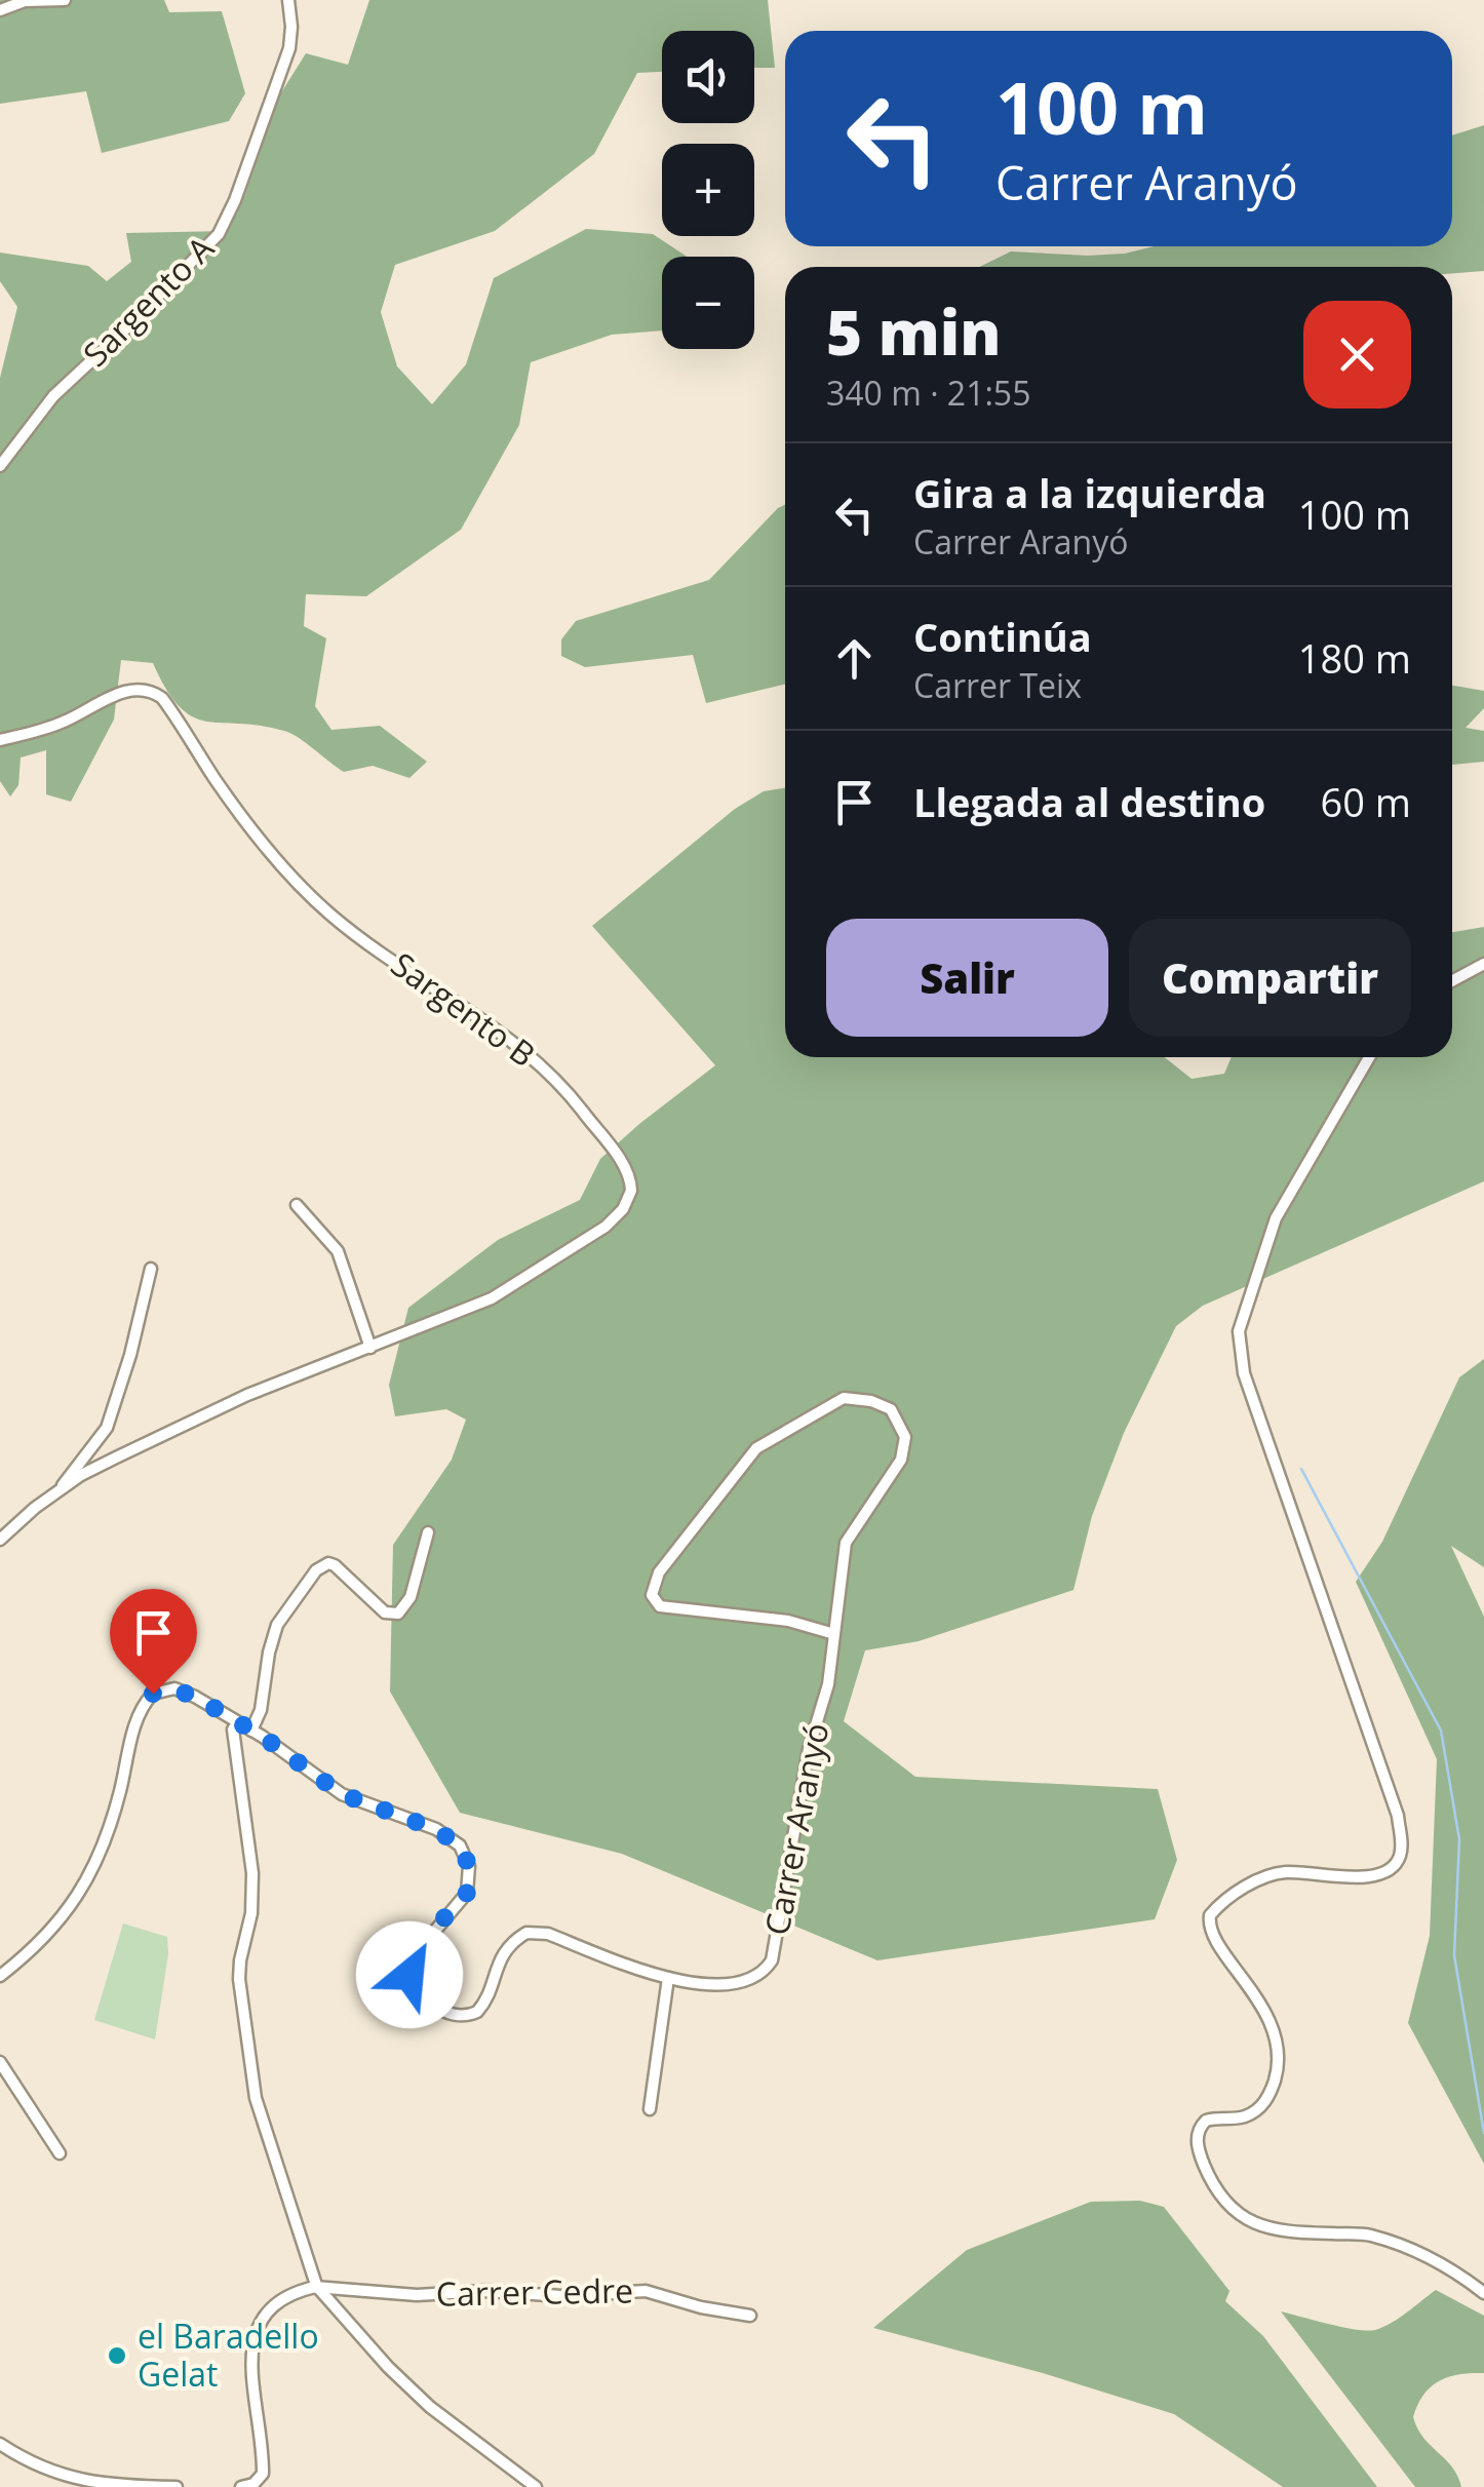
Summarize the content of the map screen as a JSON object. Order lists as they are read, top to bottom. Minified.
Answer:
{"streets":{"street":["Sargento A","Sargento B","Carrer Aranyó","Carrer Cedre"]},"places":["el Baradello Gelat"],"page":{"map_buttons":["+","−"],"turn":["100 m","Carrer Aranyó"],"heading":["5 min","340 m · 21:55"],"list":[{"name":"Gira a la izquierda","note":"Carrer Aranyó","value":"100 m"},{"name":"Continúa","note":"Carrer Teix","value":"180 m"},{"name":"Llegada al destino","value":"60 m"}],"buttons":["Salir","Compartir"]}}
